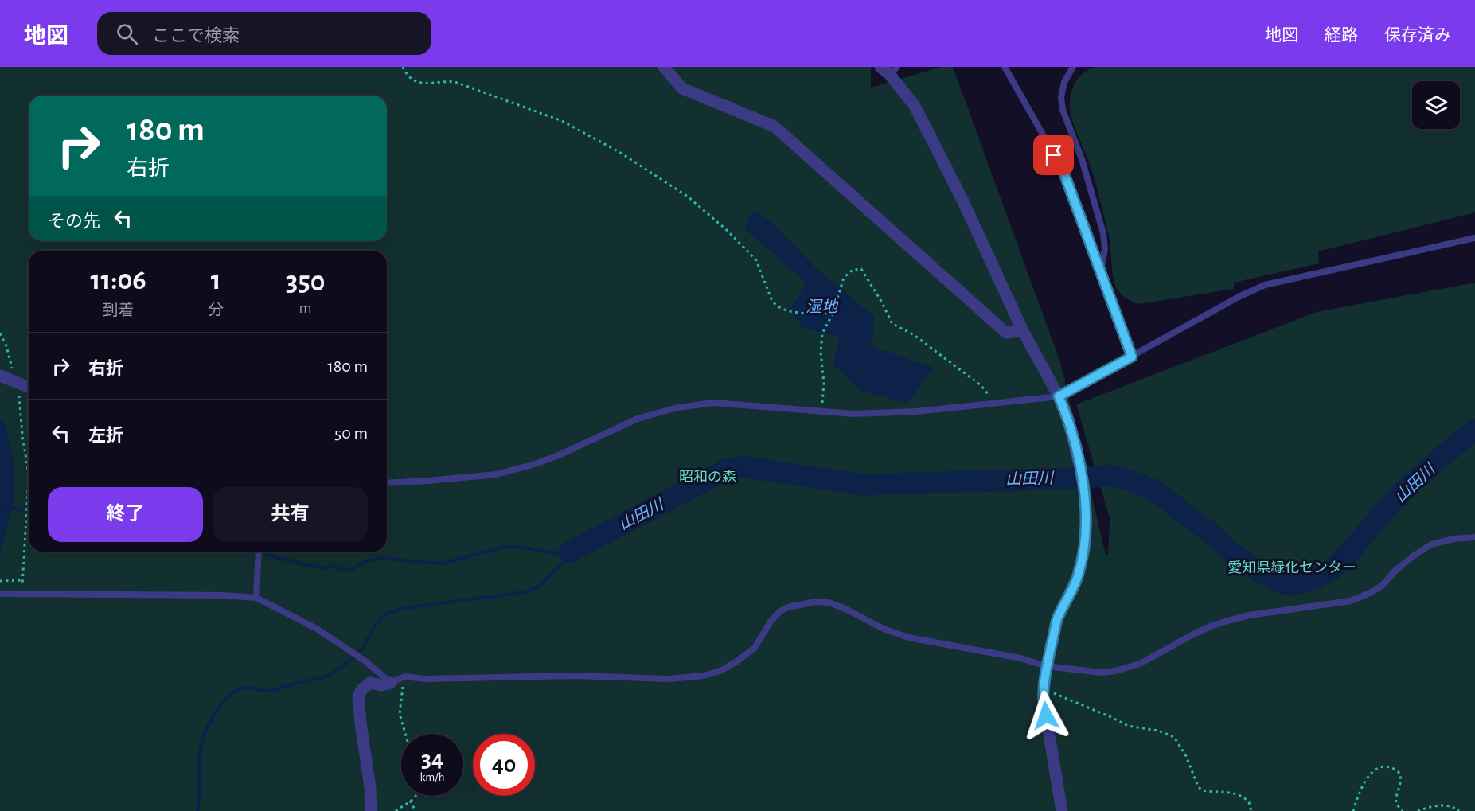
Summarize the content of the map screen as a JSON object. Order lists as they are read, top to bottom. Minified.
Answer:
{"water":["湿地","山田川"],"parks":["昭和の森","愛知県緑化センター"],"page":{"header":"地図","search":"ここで検索","nav":["地図","経路","保存済み"],"turn":["180 m","右折"],"then":"その先","eta":["11:06","到着","1","分","350","m"],"list":[{"name":"右折","value":"180 m"},{"name":"左折","value":"50 m"}],"buttons":["終了","共有"],"speed":"34 km/h","limit":"40"}}
